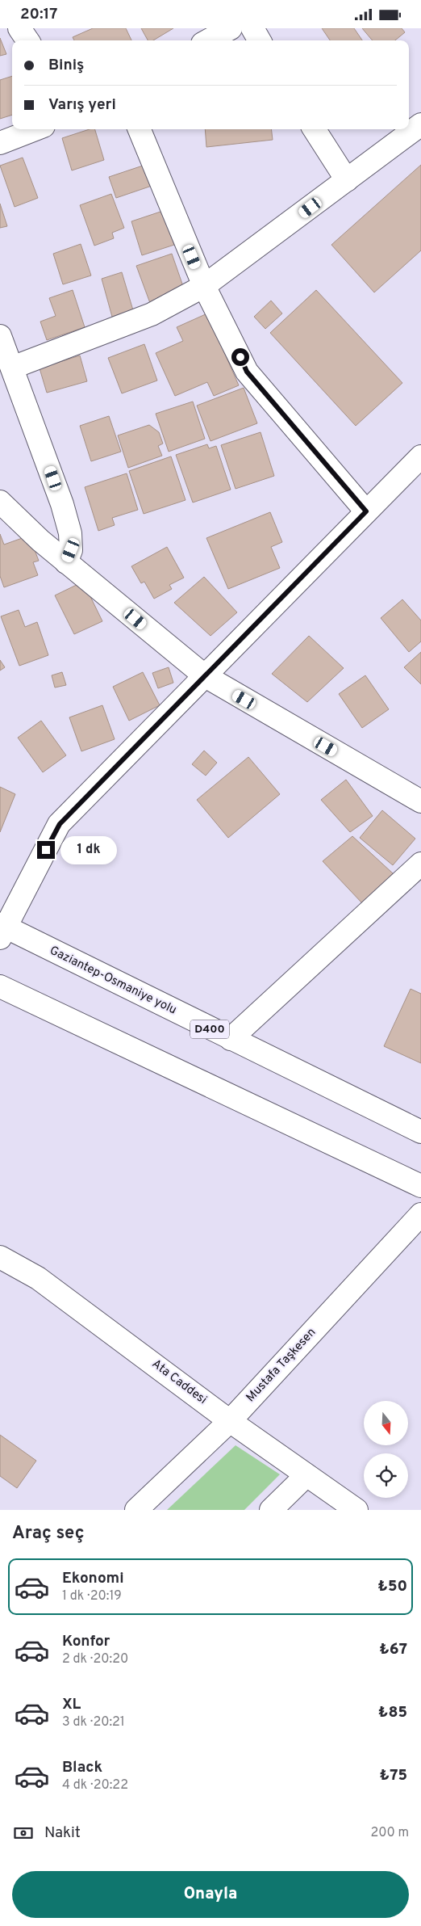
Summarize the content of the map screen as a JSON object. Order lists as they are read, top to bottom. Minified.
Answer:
{"streets":{"main road":["Gaziantep-Osmaniye yolu","D400","Mustafa Taşkesen","Ata Caddesi"]},"crossings":[["Mustafa Taşkesen","Ata Caddesi"]],"north":"bottom","page":{"status":"20:17","banner":["Biniş","Varış yeri"],"bubble":"1 dk","heading":"Araç seç","list":[{"name":"Ekonomi","note":"1 dk · 20:19","value":"₺50"},{"name":"Konfor","note":"2 dk · 20:20","value":"₺67"},{"name":"XL","note":"3 dk · 20:21","value":"₺85"},{"name":"Black","note":"4 dk · 20:22","value":"₺75"}],"pay":["Nakit","200 m"],"buttons":"Onayla"}}
